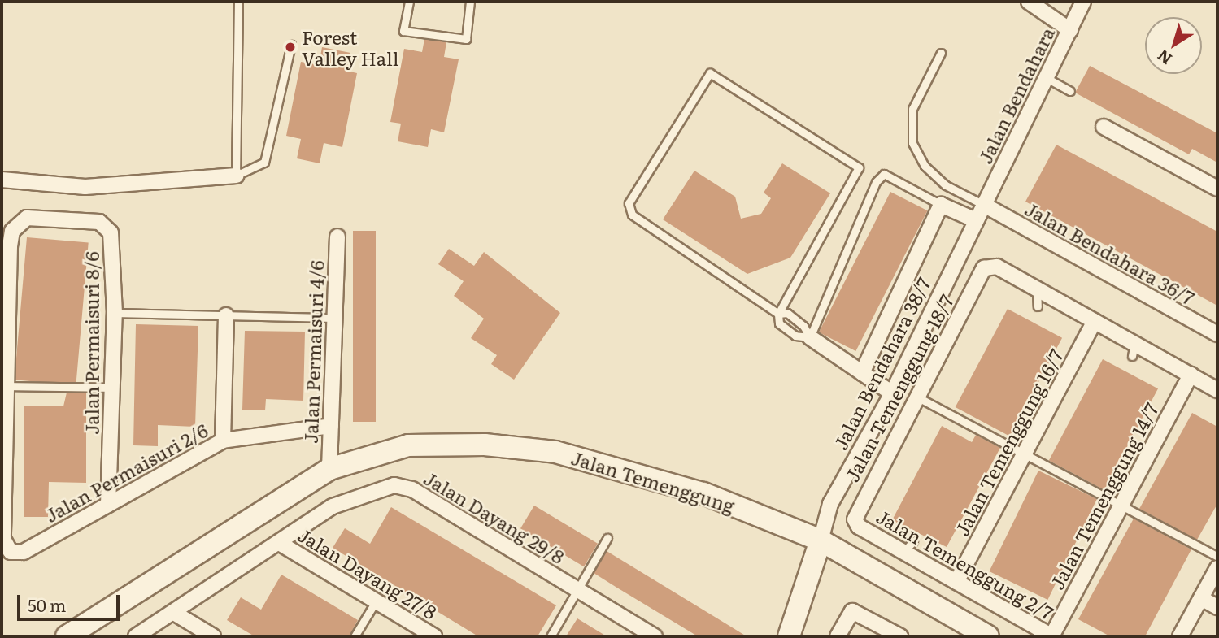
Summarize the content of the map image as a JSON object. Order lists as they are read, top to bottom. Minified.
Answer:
{"streets":{"street":["Jalan Bendahara","Jalan Bendahara 36/7","Jalan Permaisuri 8/6","Jalan Permaisuri 4/6","Jalan Bendahara 38/7","Jalan Temenggung 18/7","Jalan Temenggung 16/7","Jalan Permaisuri 2/6","Jalan Temenggung","Jalan Temenggung 14/7","Jalan Dayang 29/8","Jalan Temenggung 2/7","Jalan Dayang 27/8"]},"crossings":[["Jalan Bendahara","Jalan Bendahara 36/7"],["Jalan Bendahara","Jalan Bendahara 38/7"],["Jalan Bendahara 36/7","Jalan Bendahara 38/7"],["Jalan Permaisuri 8/6","Jalan Permaisuri 2/6"],["Jalan Permaisuri 4/6","Jalan Permaisuri 2/6"],["Jalan Permaisuri 4/6","Jalan Temenggung"],["Jalan Bendahara 38/7","Jalan Temenggung"],["Jalan Temenggung 18/7","Jalan Temenggung 2/7"],["Jalan Temenggung 16/7","Jalan Temenggung 2/7"],["Jalan Temenggung 14/7","Jalan Temenggung 2/7"],["Jalan Dayang 29/8","Jalan Dayang 27/8"]],"places":["Forest Valley Hall"],"scale_bar":"50 m","north":"bottom left"}
